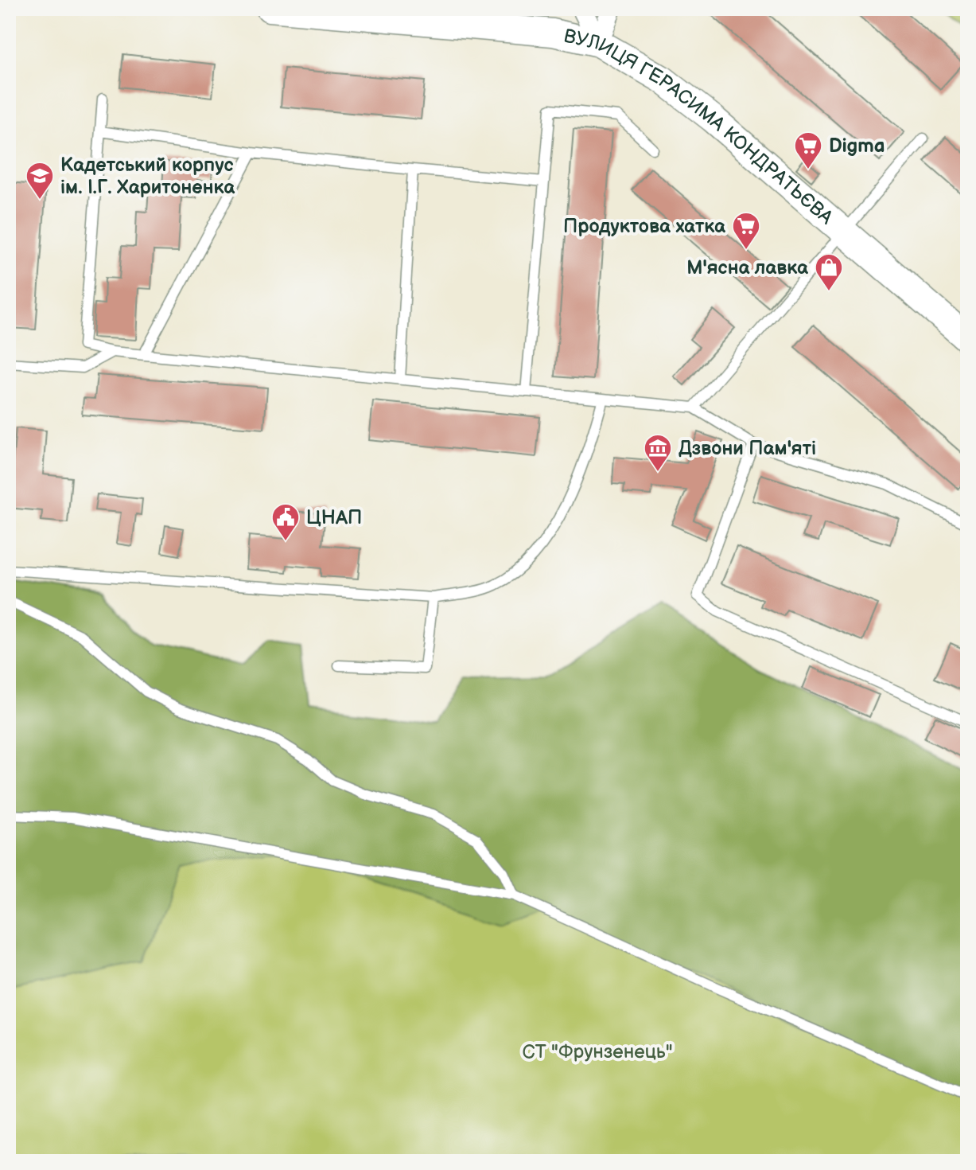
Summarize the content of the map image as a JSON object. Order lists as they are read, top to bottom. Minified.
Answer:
{"streets":{"main road":["ВУЛИЦЯ ГЕРАСИМА КОНДРАТЬЄВА"]},"parks":["СТ \"Фрунзенець\""],"places":{"supermarket":["Digma","Продуктова хатка"],"school or university":["Кадетський корпус ім. І.Г. Харитоненка"],"shop":["М'ясна лавка"],"museum":["Дзвони Пам'яті"],"public building":["ЦНАП"]}}
